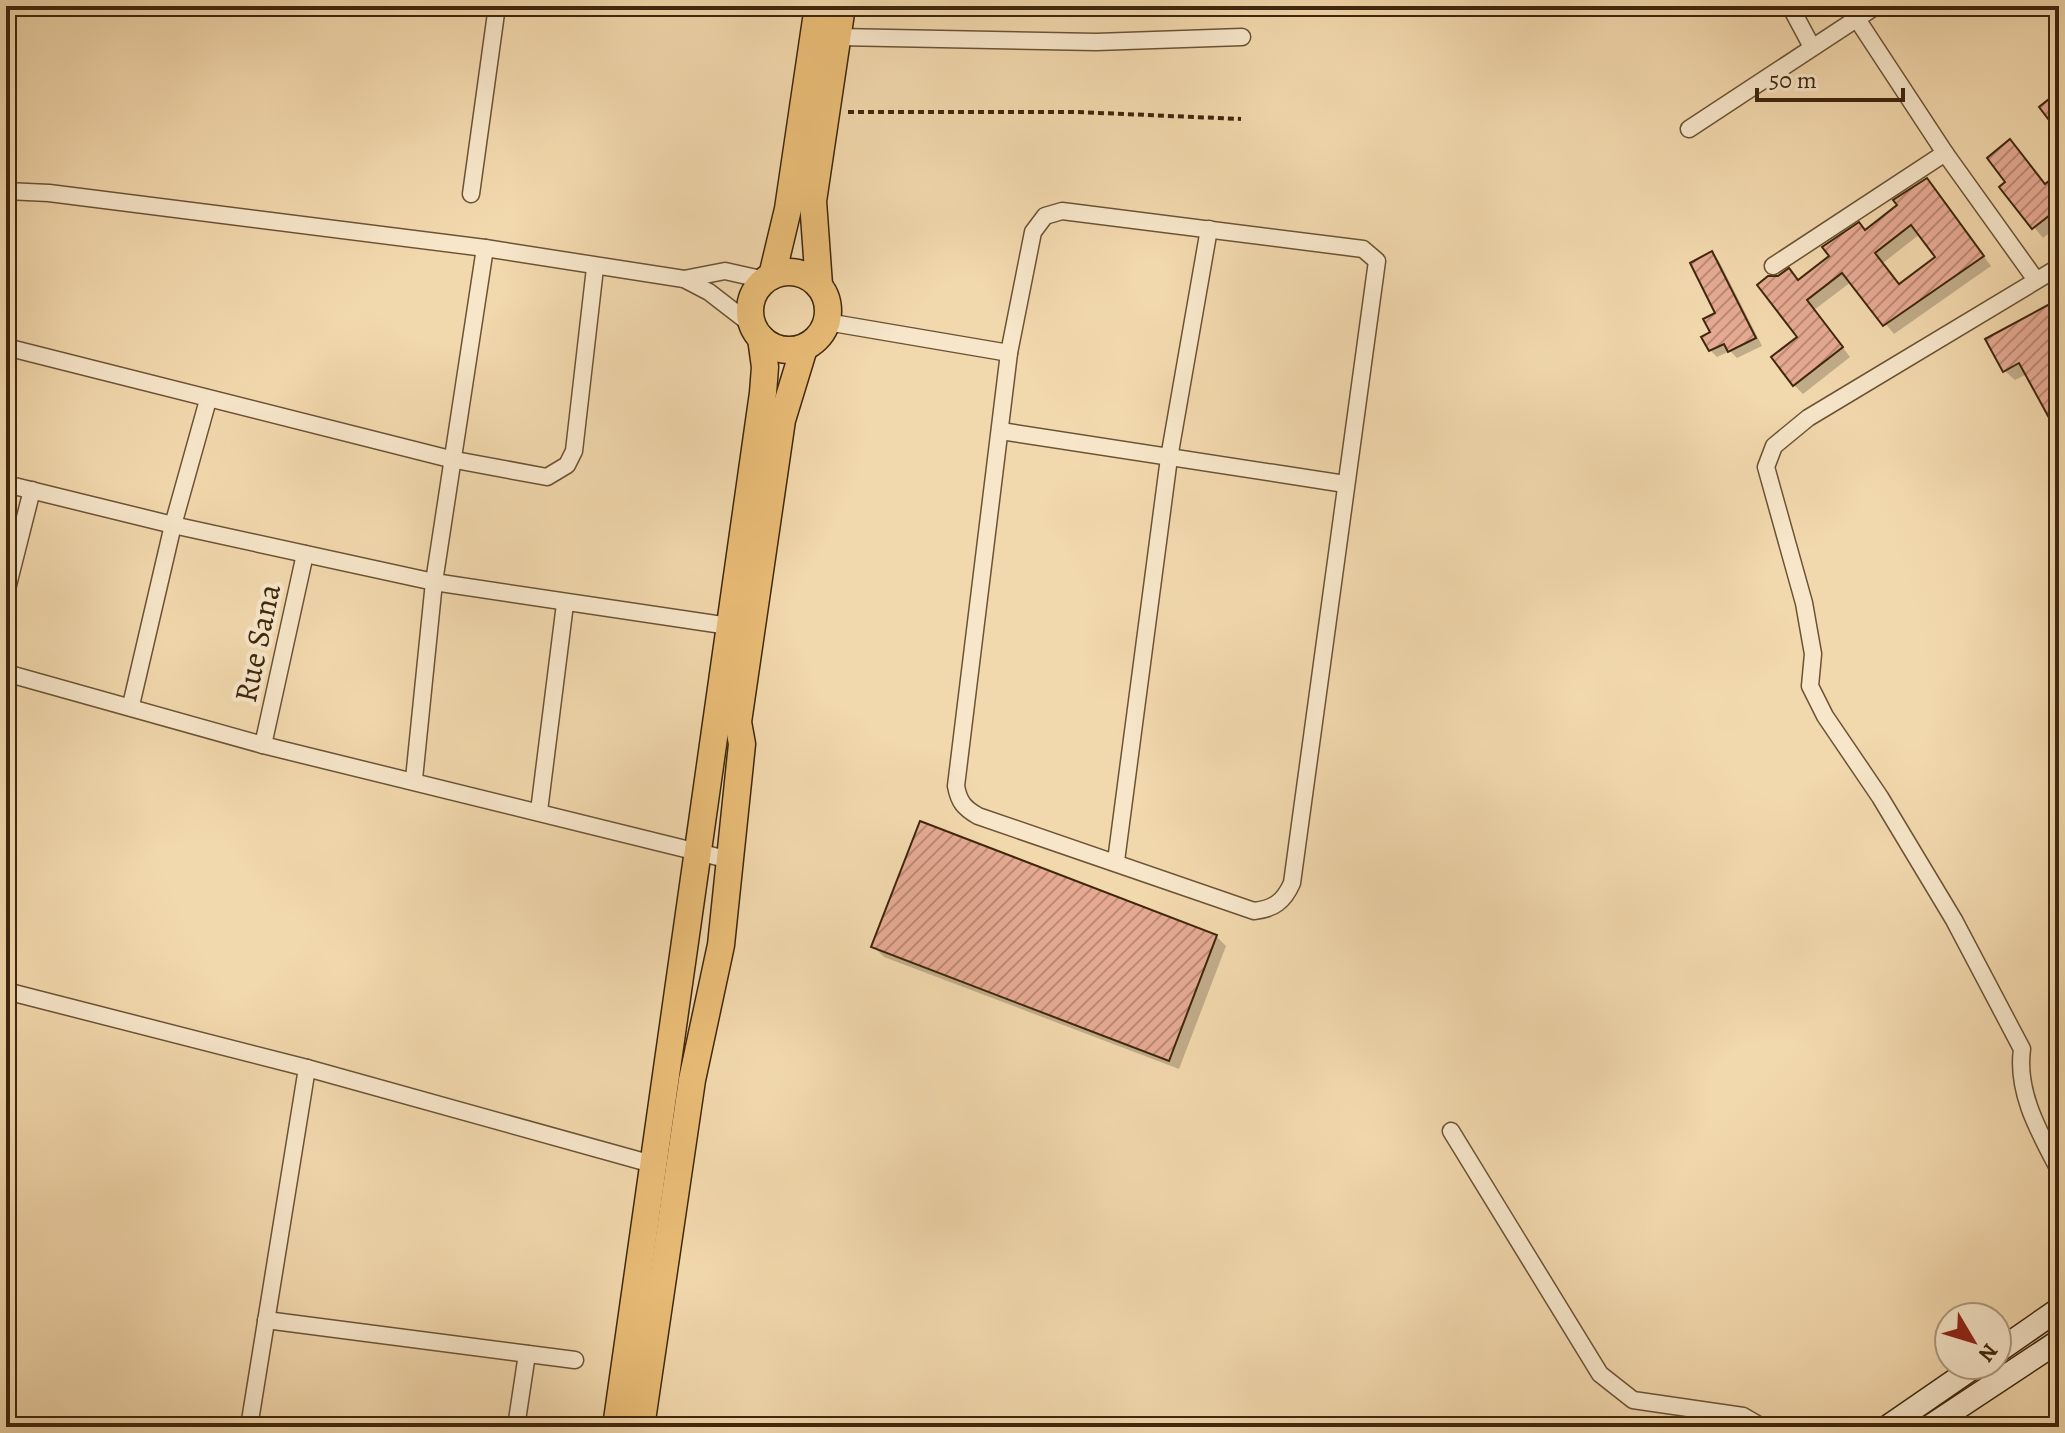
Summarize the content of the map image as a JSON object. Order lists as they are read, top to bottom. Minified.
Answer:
{"streets":{"street":["Rue Sana"]},"scale_bar":"50 m","north":"bottom right"}
